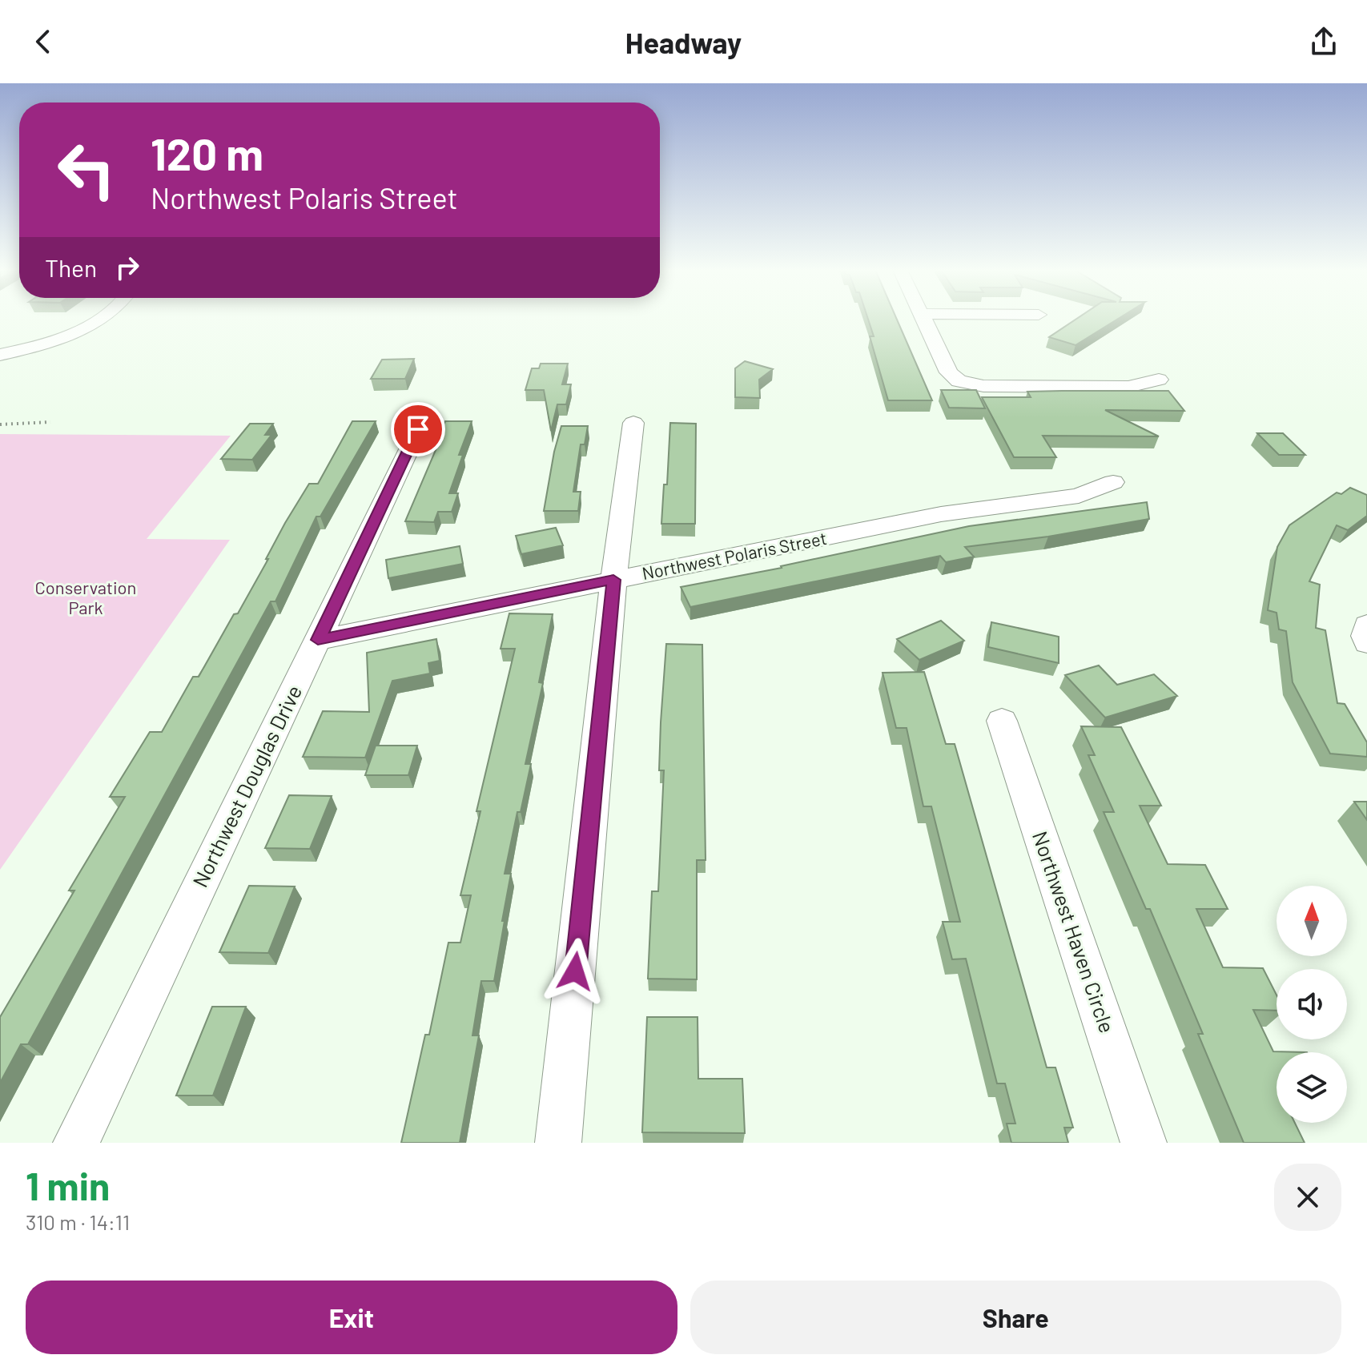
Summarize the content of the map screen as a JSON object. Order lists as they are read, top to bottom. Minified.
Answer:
{"streets":{"street":["Northwest Polaris Street","Northwest Douglas Drive","Northwest Haven Circle"]},"crossings":[["Northwest Polaris Street","Northwest Douglas Drive"]],"parks":["Conservation Park"],"north":"top","page":{"header":"Headway","turn":["120 m","Northwest Polaris Street"],"then":"Then","heading":["1 min","310 m · 14:11"],"buttons":["Exit","Share"]}}
